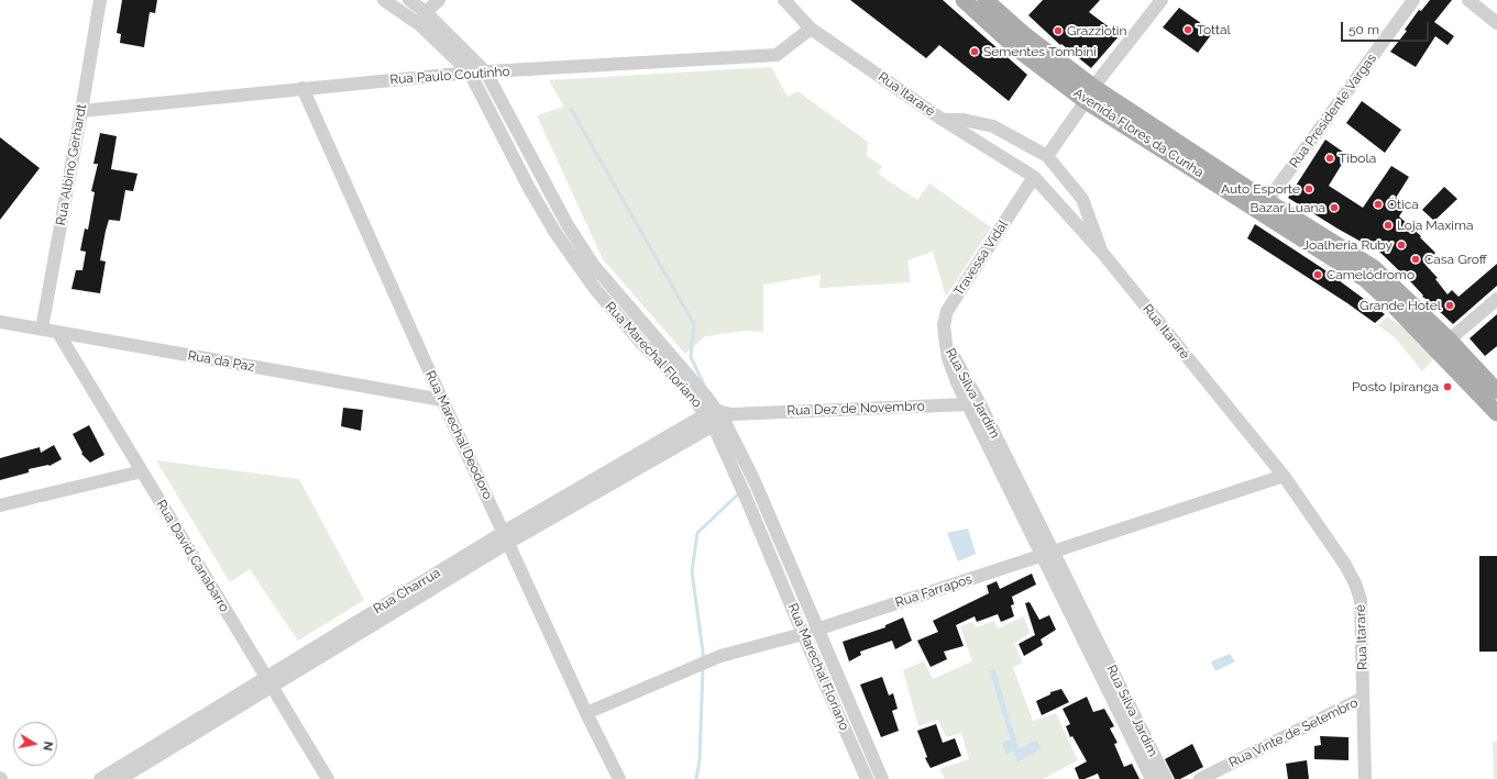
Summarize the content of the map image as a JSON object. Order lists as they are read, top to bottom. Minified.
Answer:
{"streets":{"main road":["Avenida Flores da Cunha"],"street":["Rua Paulo Coutinho","Rua Itararé","Rua Presidente Vargas","Rua Albino Gerhardt","Travessa Vidal","Rua Marechal Floriano","Rua da Paz","Rua Silva Jardim","Rua Dez de Novembro","Rua Marechal Deodoro","Rua David Canabarro","Rua Charrua","Rua Farrapos","Rua Vinte de Setembro"]},"crossings":[["Rua Paulo Coutinho","Rua Itararé"],["Rua Paulo Coutinho","Rua Albino Gerhardt"],["Rua Paulo Coutinho","Rua Marechal Floriano"],["Rua Paulo Coutinho","Rua Marechal Deodoro"],["Rua Itararé","Travessa Vidal"],["Rua Itararé","Rua Farrapos"],["Rua Itararé","Rua Vinte de Setembro"],["Rua Presidente Vargas","Avenida Flores da Cunha"],["Rua Albino Gerhardt","Rua da Paz"],["Travessa Vidal","Rua Silva Jardim"],["Rua Marechal Floriano","Rua Dez de Novembro"],["Rua Marechal Floriano","Rua Charrua"],["Rua Marechal Floriano","Rua Farrapos"],["Rua da Paz","Rua Marechal Deodoro"],["Rua da Paz","Rua David Canabarro"],["Rua Silva Jardim","Rua Dez de Novembro"],["Rua Silva Jardim","Rua Farrapos"],["Rua Dez de Novembro","Rua Charrua"],["Rua Marechal Deodoro","Rua Charrua"],["Rua Marechal Deodoro","Rua Farrapos"],["Rua David Canabarro","Rua Charrua"]],"places":["Tottal","Grazziotin","Sementes Tombini","Tibola","Auto Esporte","Ótica","Bazar Luana","Loja Maxima","Joalheria Ruby","Casa Groff","Camelódromo","Grande Hotel","Posto Ipiranga"],"scale_bar":"50 m","north":"right"}
